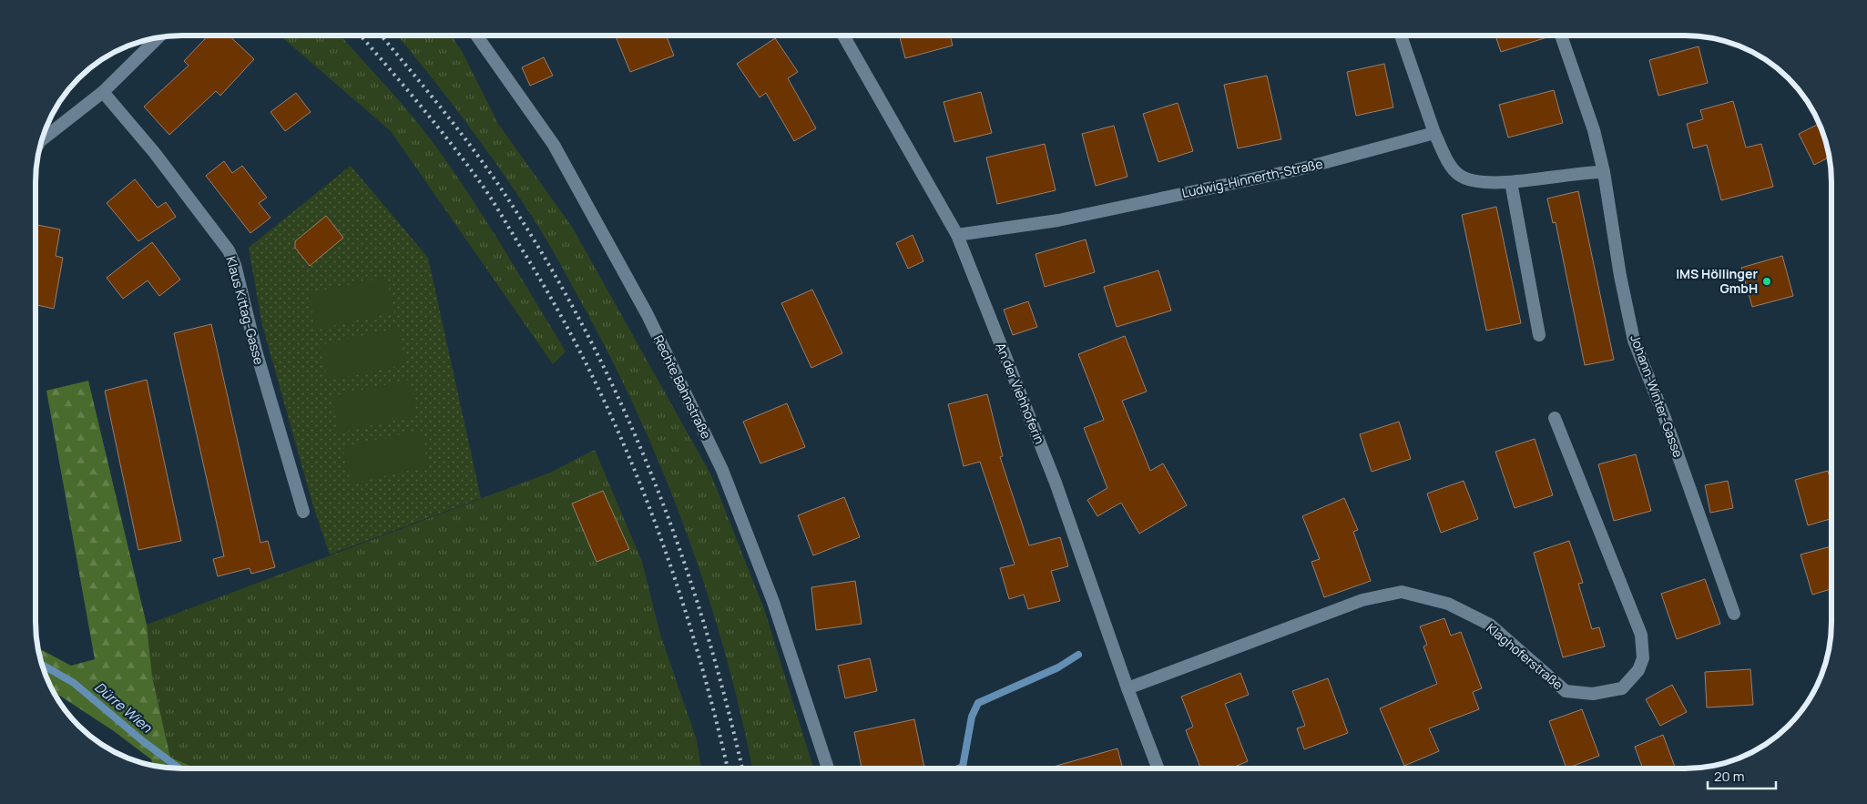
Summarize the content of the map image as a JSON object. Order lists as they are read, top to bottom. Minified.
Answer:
{"streets":{"street":["Ludwig-Hinnerth-Straße","Klaus Kittag-Gasse","Rechte Bahnstraße","An der Viehhoferin","Johann-Winter-Gasse","Klaghoferstraße"]},"crossings":[["Ludwig-Hinnerth-Straße","An der Viehhoferin"],["An der Viehhoferin","Klaghoferstraße"]],"water":["Dürre Wien"],"places":["IMS Höllinger GmbH"],"scale_bar":"20 m"}
